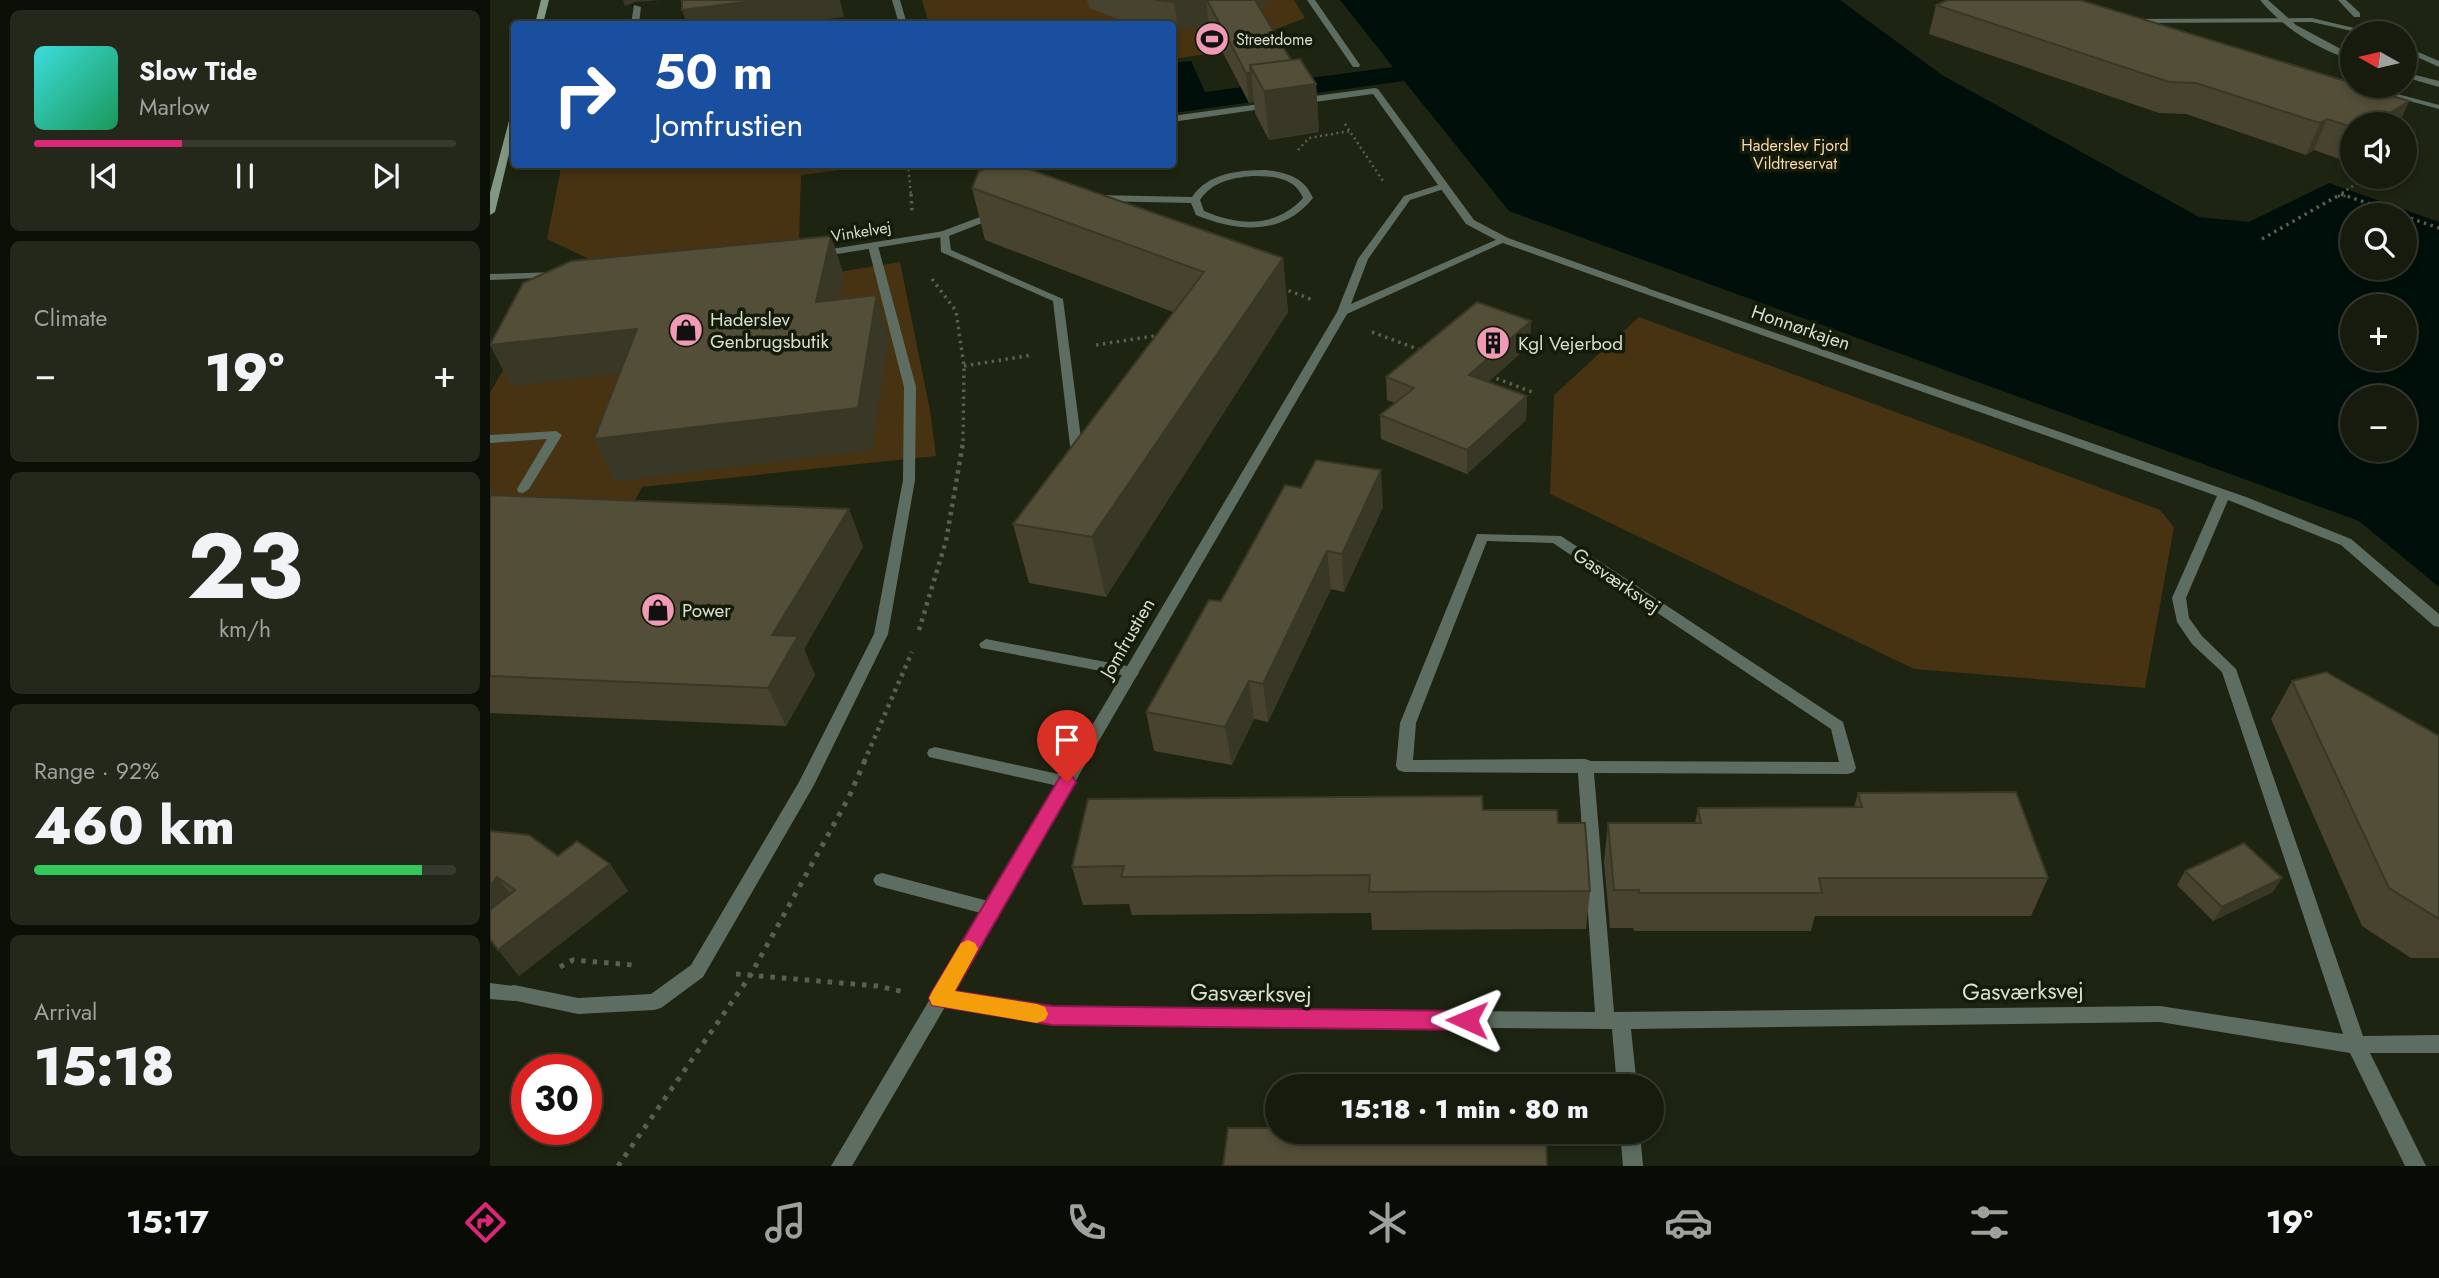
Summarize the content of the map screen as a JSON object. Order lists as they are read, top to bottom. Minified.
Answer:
{"streets":{"street":["Vinkelvej","Honnørkajen","Gasværksvej","Jomfrustien"]},"crossings":[["Gasværksvej","Jomfrustien"]],"parks":["Haderslev Fjord Vildtreservat"],"places":{"sports":["Streetdome"],"shop":["Haderslev Genbrugsbutik","Power"],"building":["Kgl Vejerbod"]},"north":"left","page":{"map_buttons":["+","−"],"turn":["50 m","Jomfrustien"],"song":["Slow Tide","Marlow"],"tile":["Climate",["23","km/h"],["Range · 92%","460 km"],["Arrival","15:18"]],"heat":["−","19°","+"],"limit":"30","trip":"15:18 · 1 min · 80 m","tabs":["15:17","19°"]}}
